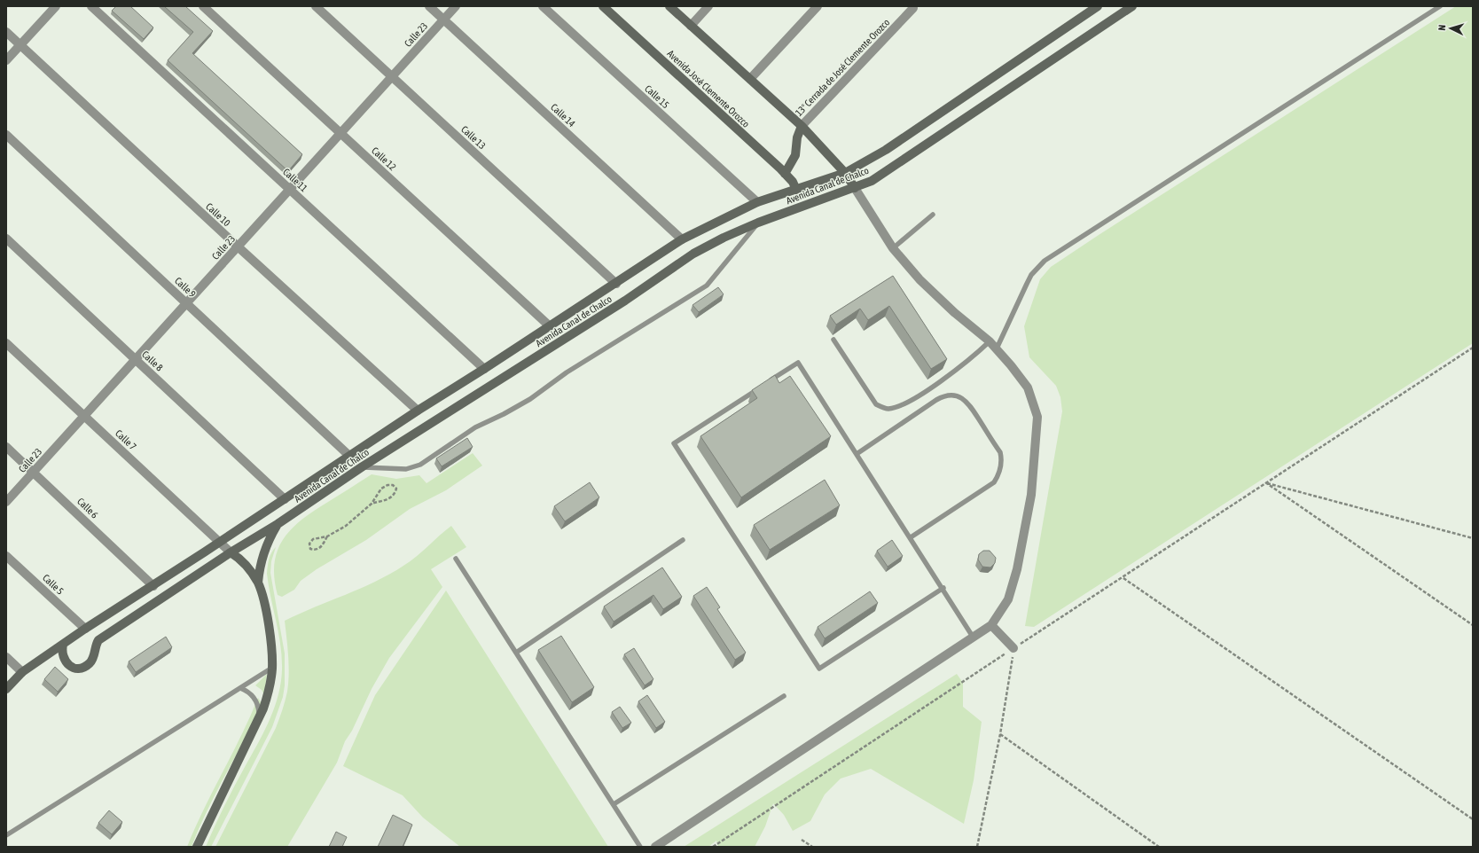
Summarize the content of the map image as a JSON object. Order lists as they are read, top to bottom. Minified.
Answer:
{"streets":{"main road":["Avenida José Clemente Orozco","Avenida Canal de Chalco"],"street":["Calle 23","13° Cerrada de José Clemente Orozco","Calle 15","Calle 14","Calle 13","Calle 12","Calle 11","Calle 10","Calle 9","Calle 8","Calle 7","Calle 6","Calle 5"]},"crossings":[["Calle 23","Calle 14"],["Calle 23","Calle 13"],["Calle 23","Calle 12"],["Calle 23","Calle 11"],["Calle 23","Calle 10"],["Calle 23","Calle 9"],["Calle 23","Calle 8"],["Calle 23","Calle 7"],["Calle 23","Calle 6"],["Avenida José Clemente Orozco","Avenida Canal de Chalco"],["Calle 15","Avenida Canal de Chalco"],["Calle 14","Avenida Canal de Chalco"],["Calle 13","Avenida Canal de Chalco"],["Calle 12","Avenida Canal de Chalco"],["Calle 11","Avenida Canal de Chalco"],["Avenida Canal de Chalco","Calle 10"],["Avenida Canal de Chalco","Calle 9"],["Avenida Canal de Chalco","Calle 8"],["Avenida Canal de Chalco","Calle 7"],["Avenida Canal de Chalco","Calle 6"],["Avenida Canal de Chalco","Calle 5"]],"north":"left"}
